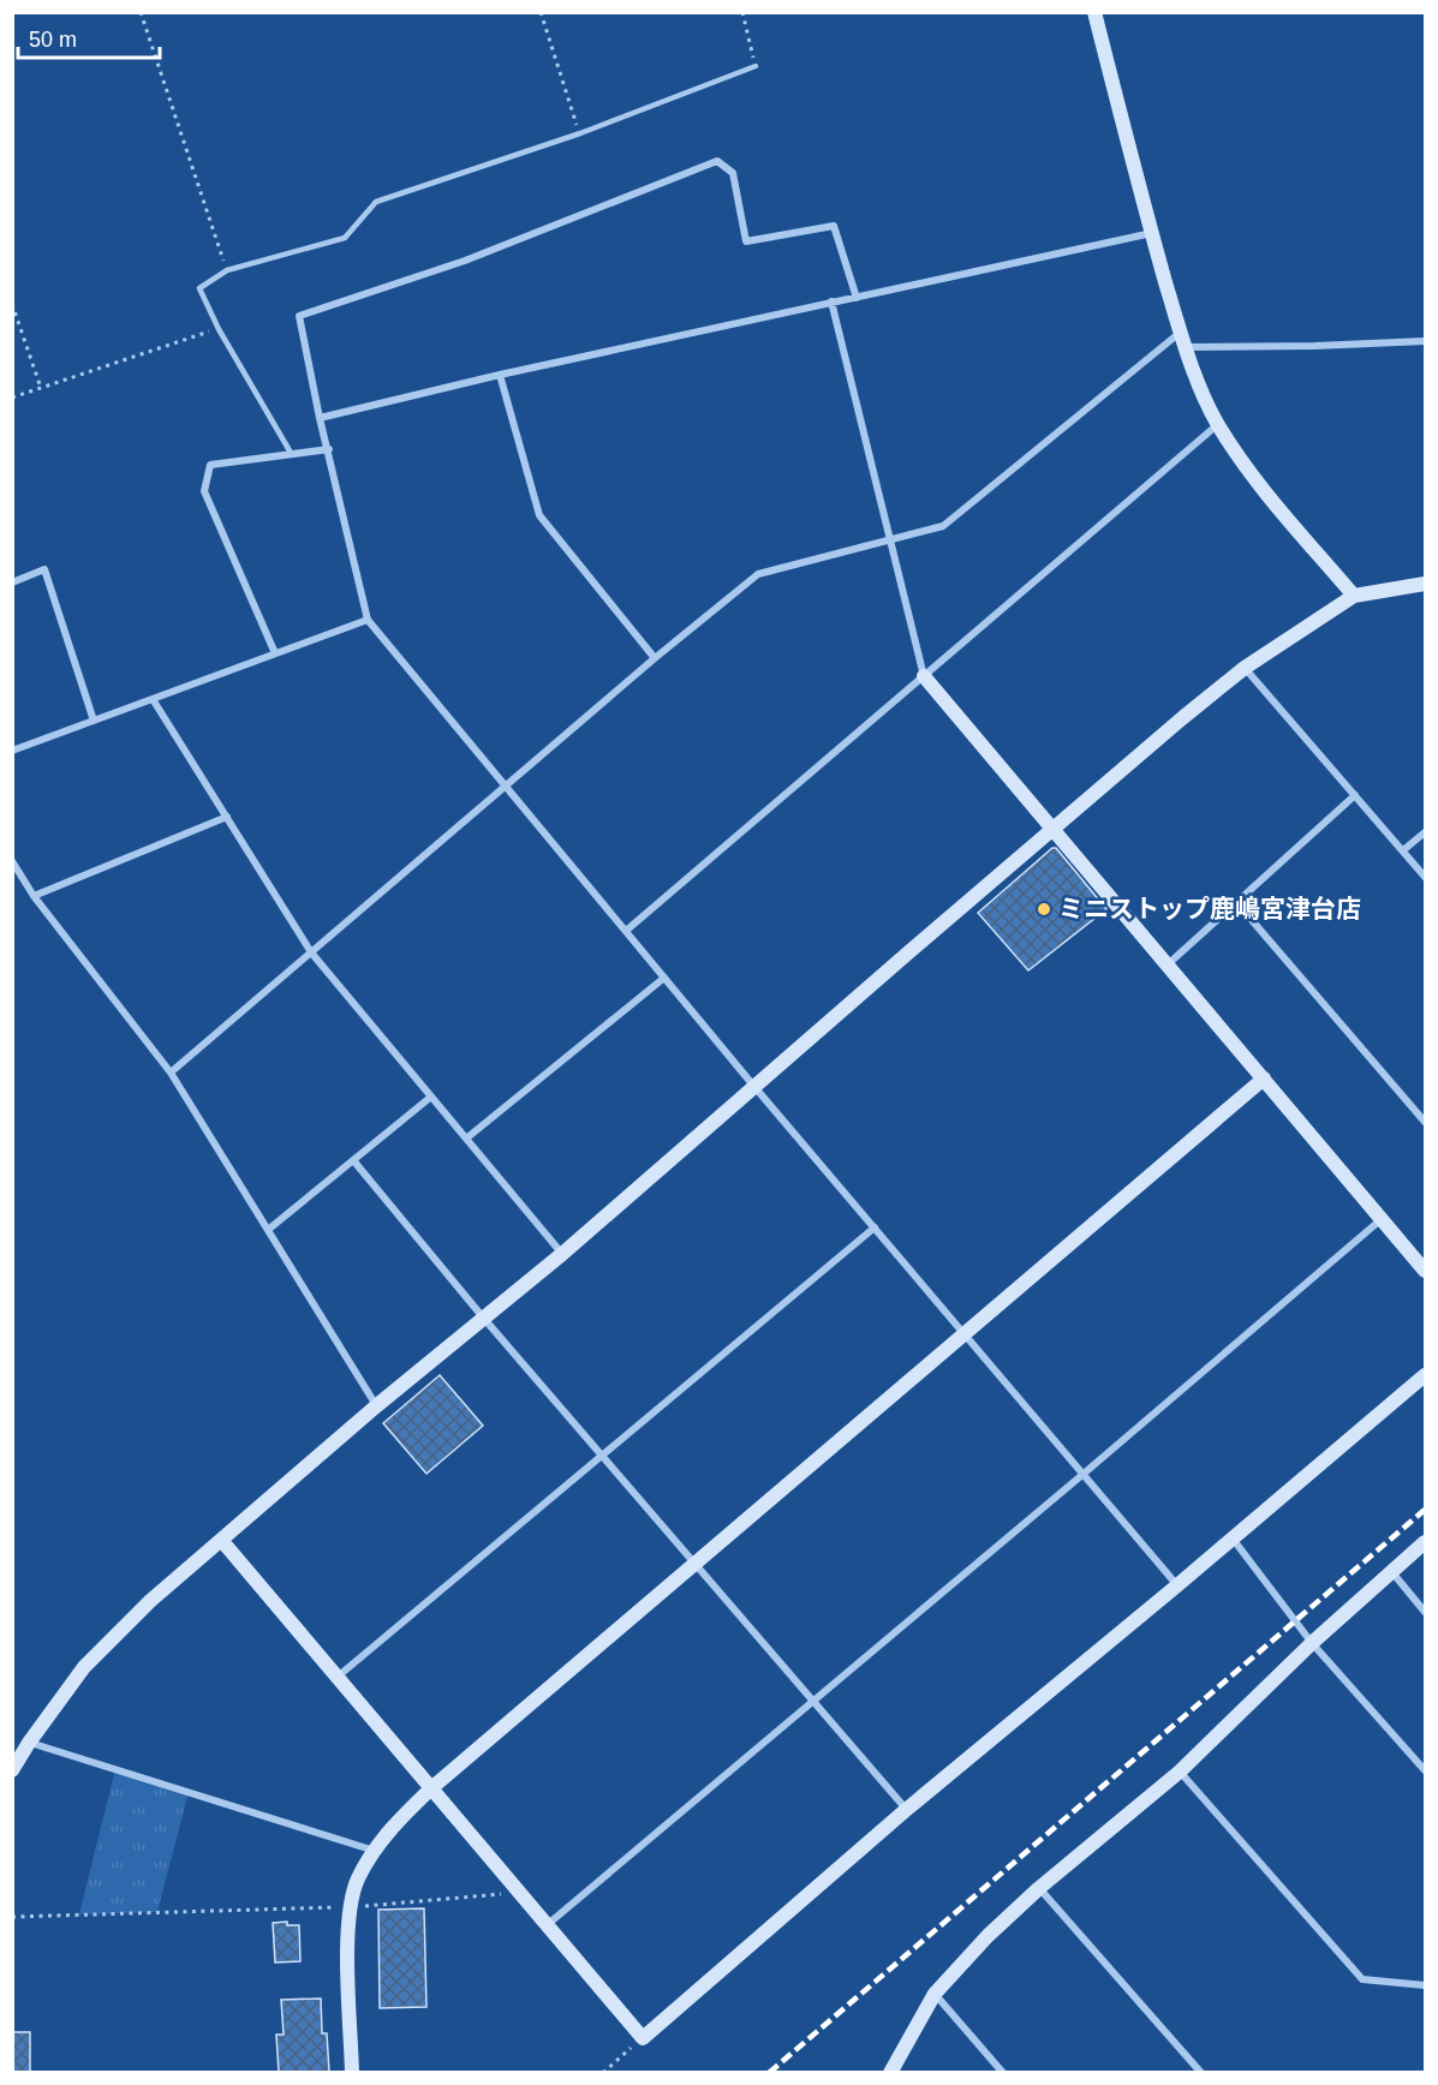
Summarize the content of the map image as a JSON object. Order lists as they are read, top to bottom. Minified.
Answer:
{"places":["ミニストップ鹿嶋宮津台店"],"scale_bar":"50 m"}
